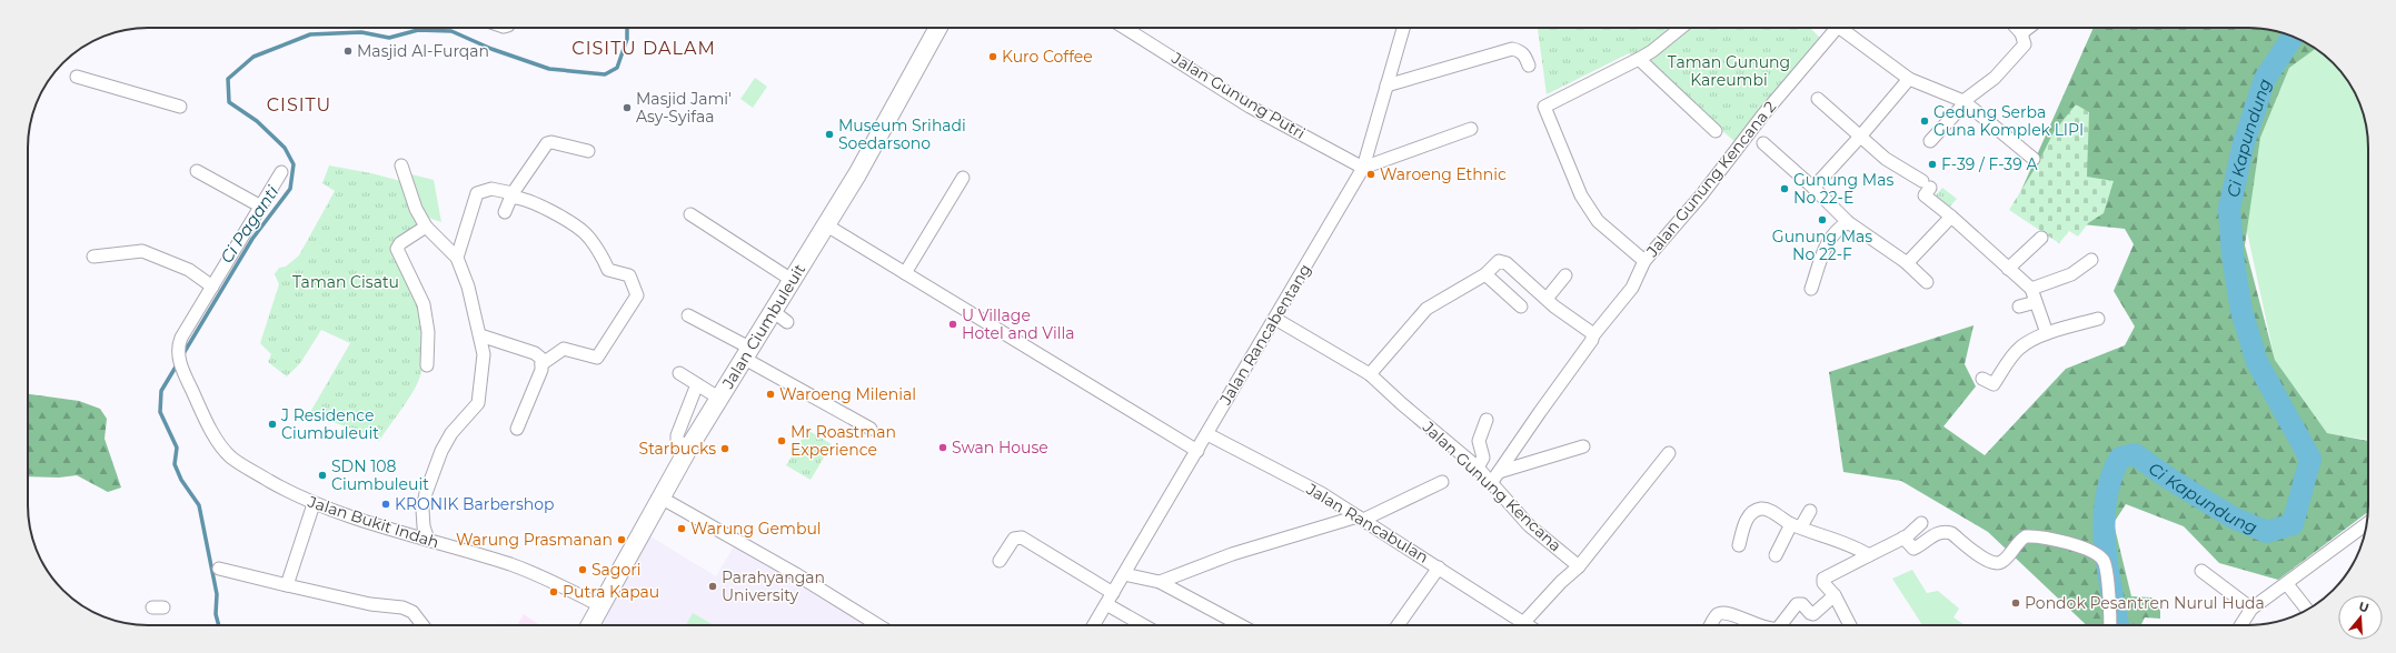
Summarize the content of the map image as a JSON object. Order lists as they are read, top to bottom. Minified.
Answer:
{"streets":{"main road":["Jalan Ciumbuleuit"],"street":["Jalan Gunung Putri","Jalan Gunung Kencana 2","Jalan Rancabentang","Jalan Gunung Kencana","Jalan Bukit Indah","Jalan Rancabulan"]},"crossings":[["Jalan Gunung Putri","Jalan Rancabentang"],["Jalan Gunung Kencana 2","Jalan Gunung Kencana"],["Jalan Ciumbuleuit","Jalan Bukit Indah"],["Jalan Rancabentang","Jalan Gunung Kencana"],["Jalan Rancabentang","Jalan Rancabulan"]],"districts":["CISITU DALAM","CISITU"],"water":["Ci Kapundung","Ci Paganti"],"parks":["Taman Gunung Kareumbi","Taman Cisatu"],"places":["Masjid Al-Furqan","Kuro Coffee","Masjid Jami' Asy-Syifaa","Gedung Serba Guna Komplek LIPI","Museum Srihadi Soedarsono","F-39 / F-39 A","Waroeng Ethnic","Gunung Mas No 22-E","Gunung Mas No 22-F","U Village Hotel and Villa","Waroeng Milenial","J Residence Ciumbuleuit","Mr Roastman Experience","Swan House","Starbucks","SDN 108 Ciumbuleuit","KRONIK Barbershop","Warung Gembul","Warung Prasmanan","Sagori","Parahyangan University","Putra Kapau","Pondok Pesantren Nurul Huda"],"north":"top"}
